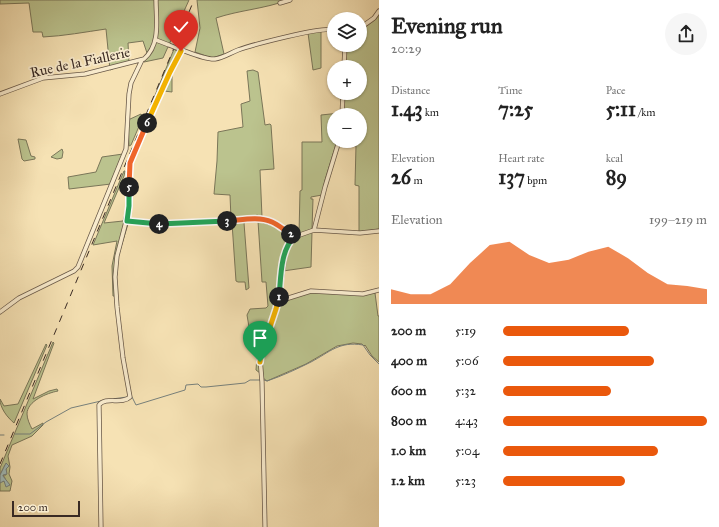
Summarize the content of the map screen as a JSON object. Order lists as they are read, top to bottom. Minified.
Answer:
{"streets":{"street":["Rue de la Fiallerie"]},"scale_bar":"200 m","page":{"heading":["Evening run","20:29"],"map_buttons":["+","−"],"stats":[["Distance","1.43 km"],["Time","7:25"],["Pace","5:11 /km"],["Elevation","26 m"],["Heart rate","137 bpm"],["kcal","89"]],"pins":["6","5","3","4","2","1"],"chart":["Elevation","199–219 m"],"list":[{"name":"200 m","note":"5:19"},{"name":"400 m","note":"5:06"},{"name":"600 m","note":"5:32"},{"name":"800 m","note":"4:43"},{"name":"1.0 km","note":"5:04"},{"name":"1.2 km","note":"5:23"}],"scale":"200 m"}}
